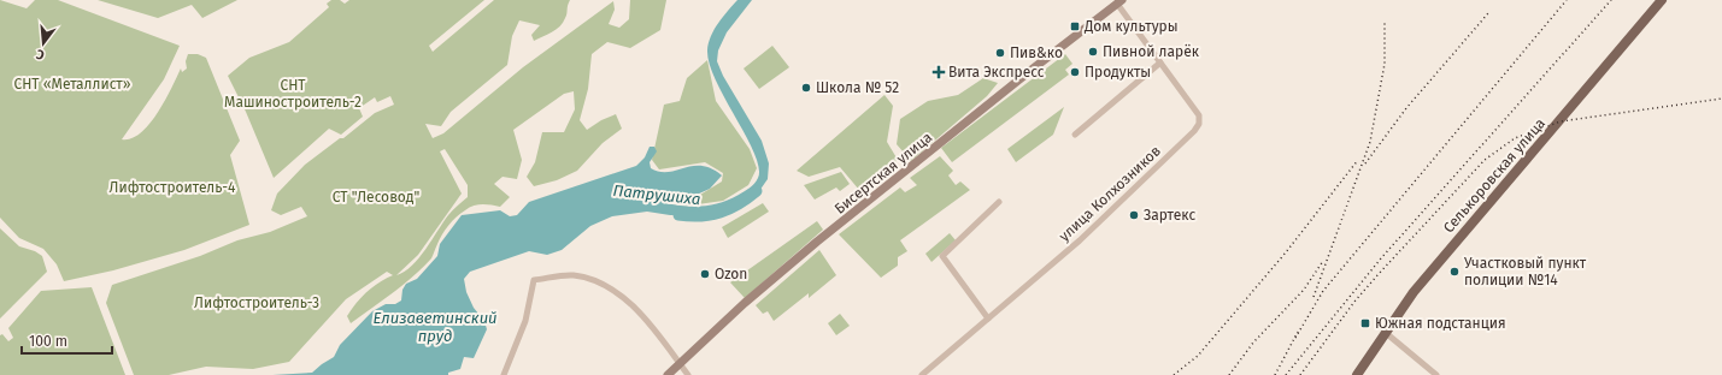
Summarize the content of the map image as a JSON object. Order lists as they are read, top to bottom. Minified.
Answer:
{"streets":{"main road":["Бисертская улица","Селькоровская улица"],"street":["улица Колхозников"]},"crossings":[["Бисертская улица","улица Колхозников"]],"water":["Патрушиха","Елизаветинский пруд"],"parks":["СНТ «Металлист»","СНТ Машиностроитель-2","Лифтостроитель-4","СТ \"Лесовод\"","Лифтостроитель-3"],"places":{"transit":["Дом культуры","Южная подстанция"],"other":["Пивной ларёк","Пив&ко","Продукты","Школа № 52","Зартекс","Участковый пункт полиции №14","Ozon"],"health":["Вита Экспресс"]},"scale_bar":"100 m","north":"bottom"}
